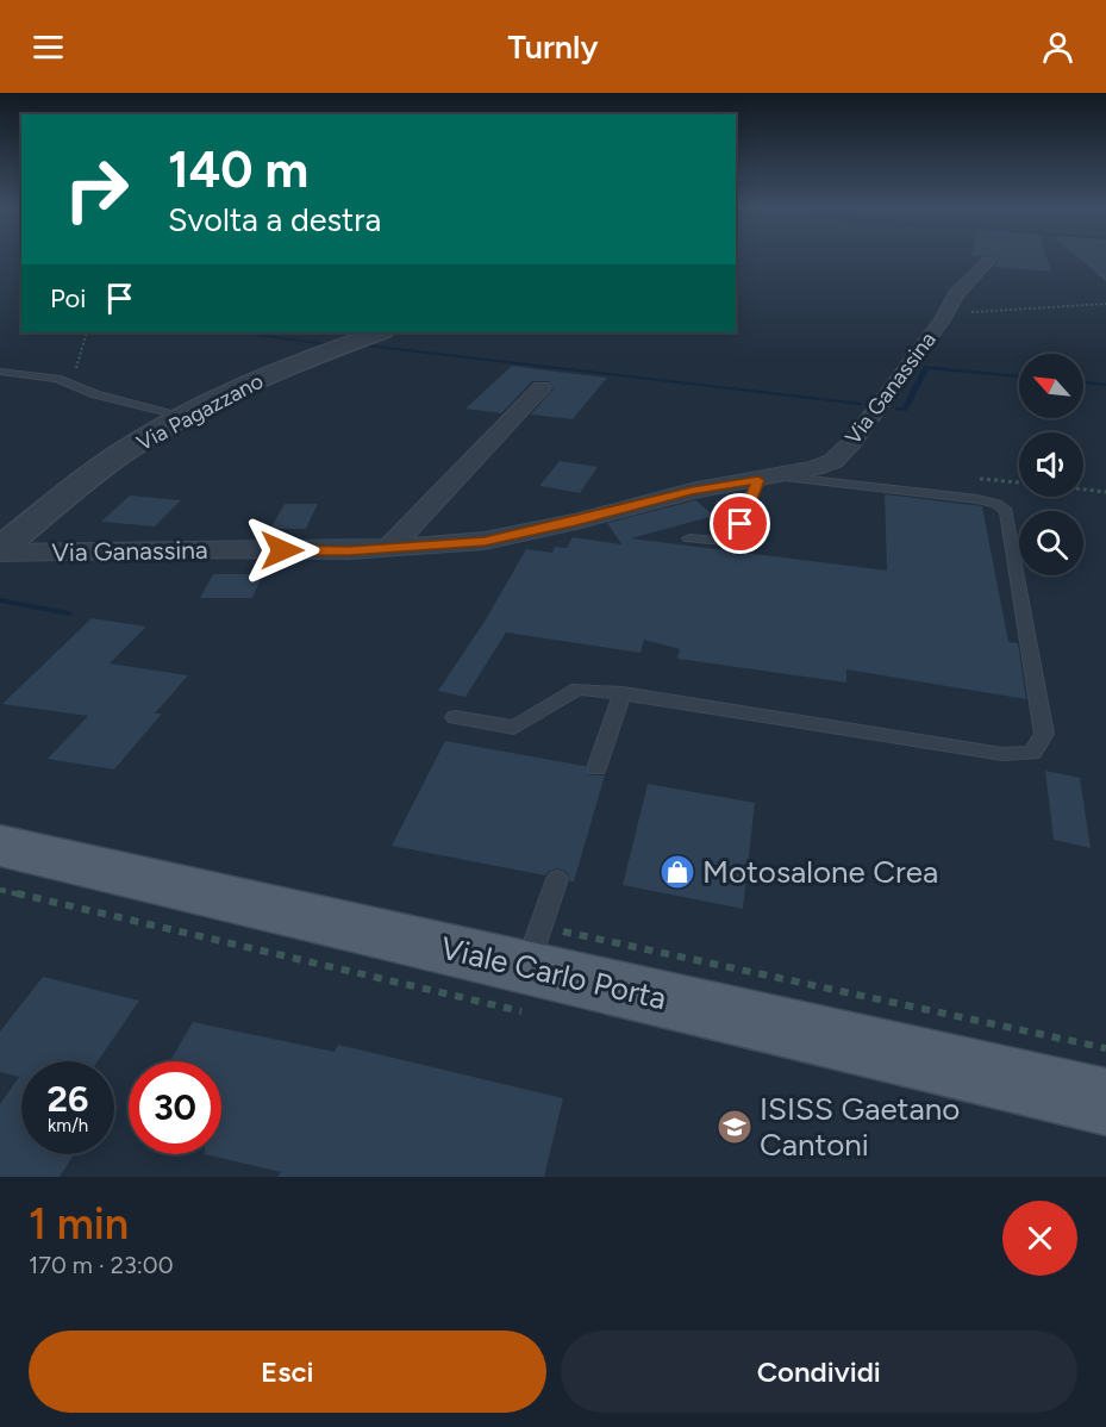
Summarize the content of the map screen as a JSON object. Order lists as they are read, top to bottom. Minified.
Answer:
{"streets":{"main road":["Viale Carlo Porta"],"street":["Via Ganassina","Via Pagazzano"]},"crossings":[["Via Ganassina","Via Pagazzano"]],"places":{"shop":["Motosalone Crea"],"school or university":["ISISS Gaetano Cantoni"]},"north":"top left","page":{"header":"Turnly","turn":["140 m","Svolta a destra"],"then":"Poi","speed":"26 km/h","limit":"30","heading":["1 min","170 m · 23:00"],"buttons":["Esci","Condividi"]}}
